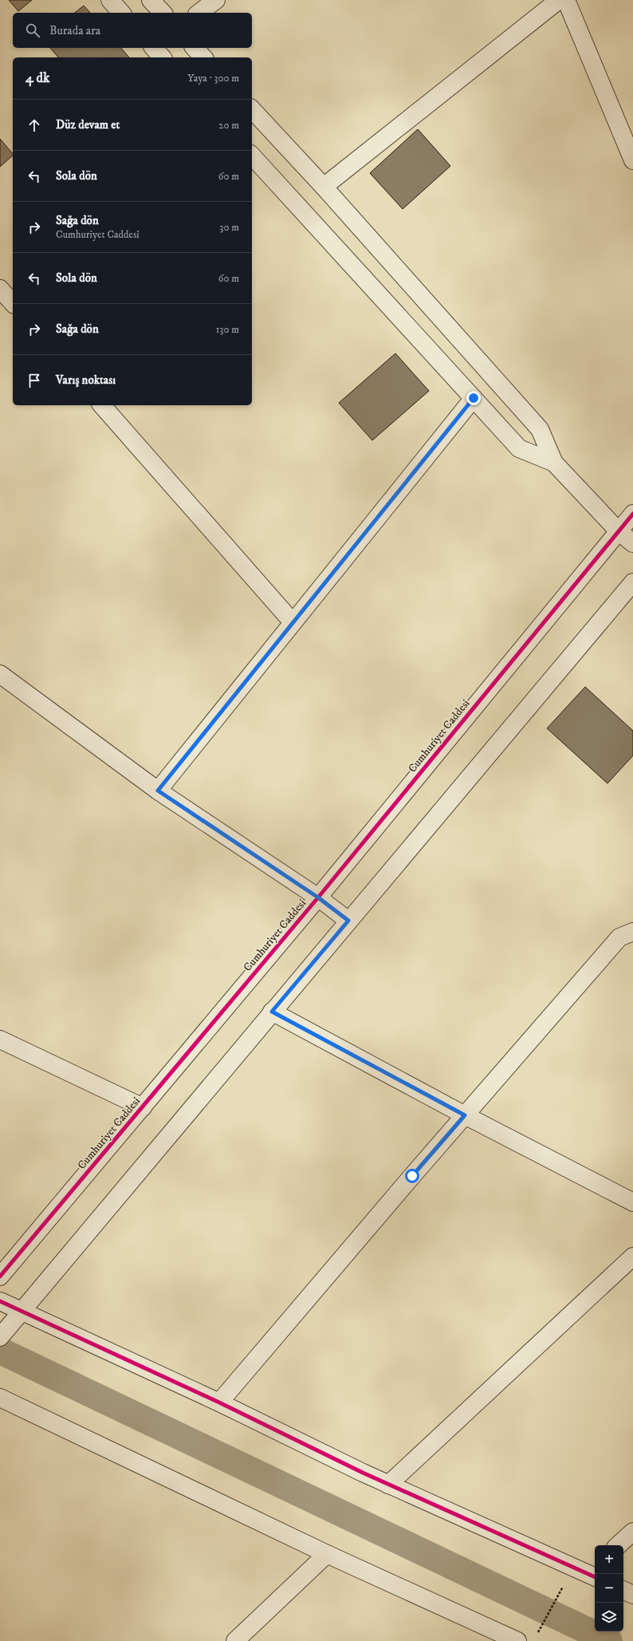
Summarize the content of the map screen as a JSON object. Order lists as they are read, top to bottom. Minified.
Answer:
{"streets":{"street":["Cumhuriyet Caddesi"]},"page":{"search":"Burada ara","heading":["4 dk","Yaya · 300 m"],"list":[["Düz devam et","20 m"],["Sola dön","60 m"],["Sağa dön","Cumhuriyet Caddesi","30 m"],["Sola dön","60 m"],["Sağa dön","130 m"],"Varış noktası"],"map_buttons":["+","−"]}}
